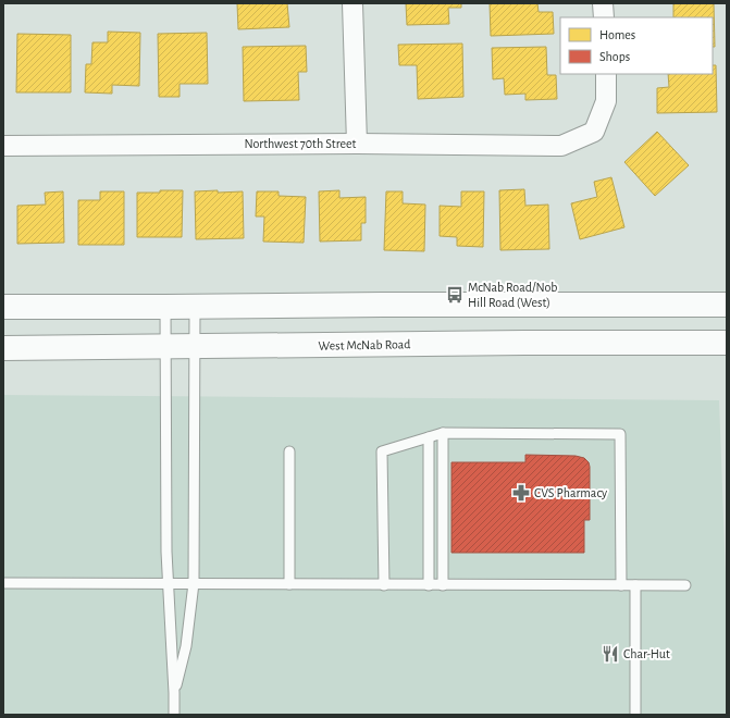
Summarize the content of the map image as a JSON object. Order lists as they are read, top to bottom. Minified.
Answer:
{"streets":{"main road":["West McNab Road"],"street":["Northwest 70th Street"]},"places":{"bus stop":["McNab Road/Nob Hill Road (West)"],"pharmacy":["CVS Pharmacy"],"restaurant":["Char-Hut"]},"legend":["Homes","Shops"]}
